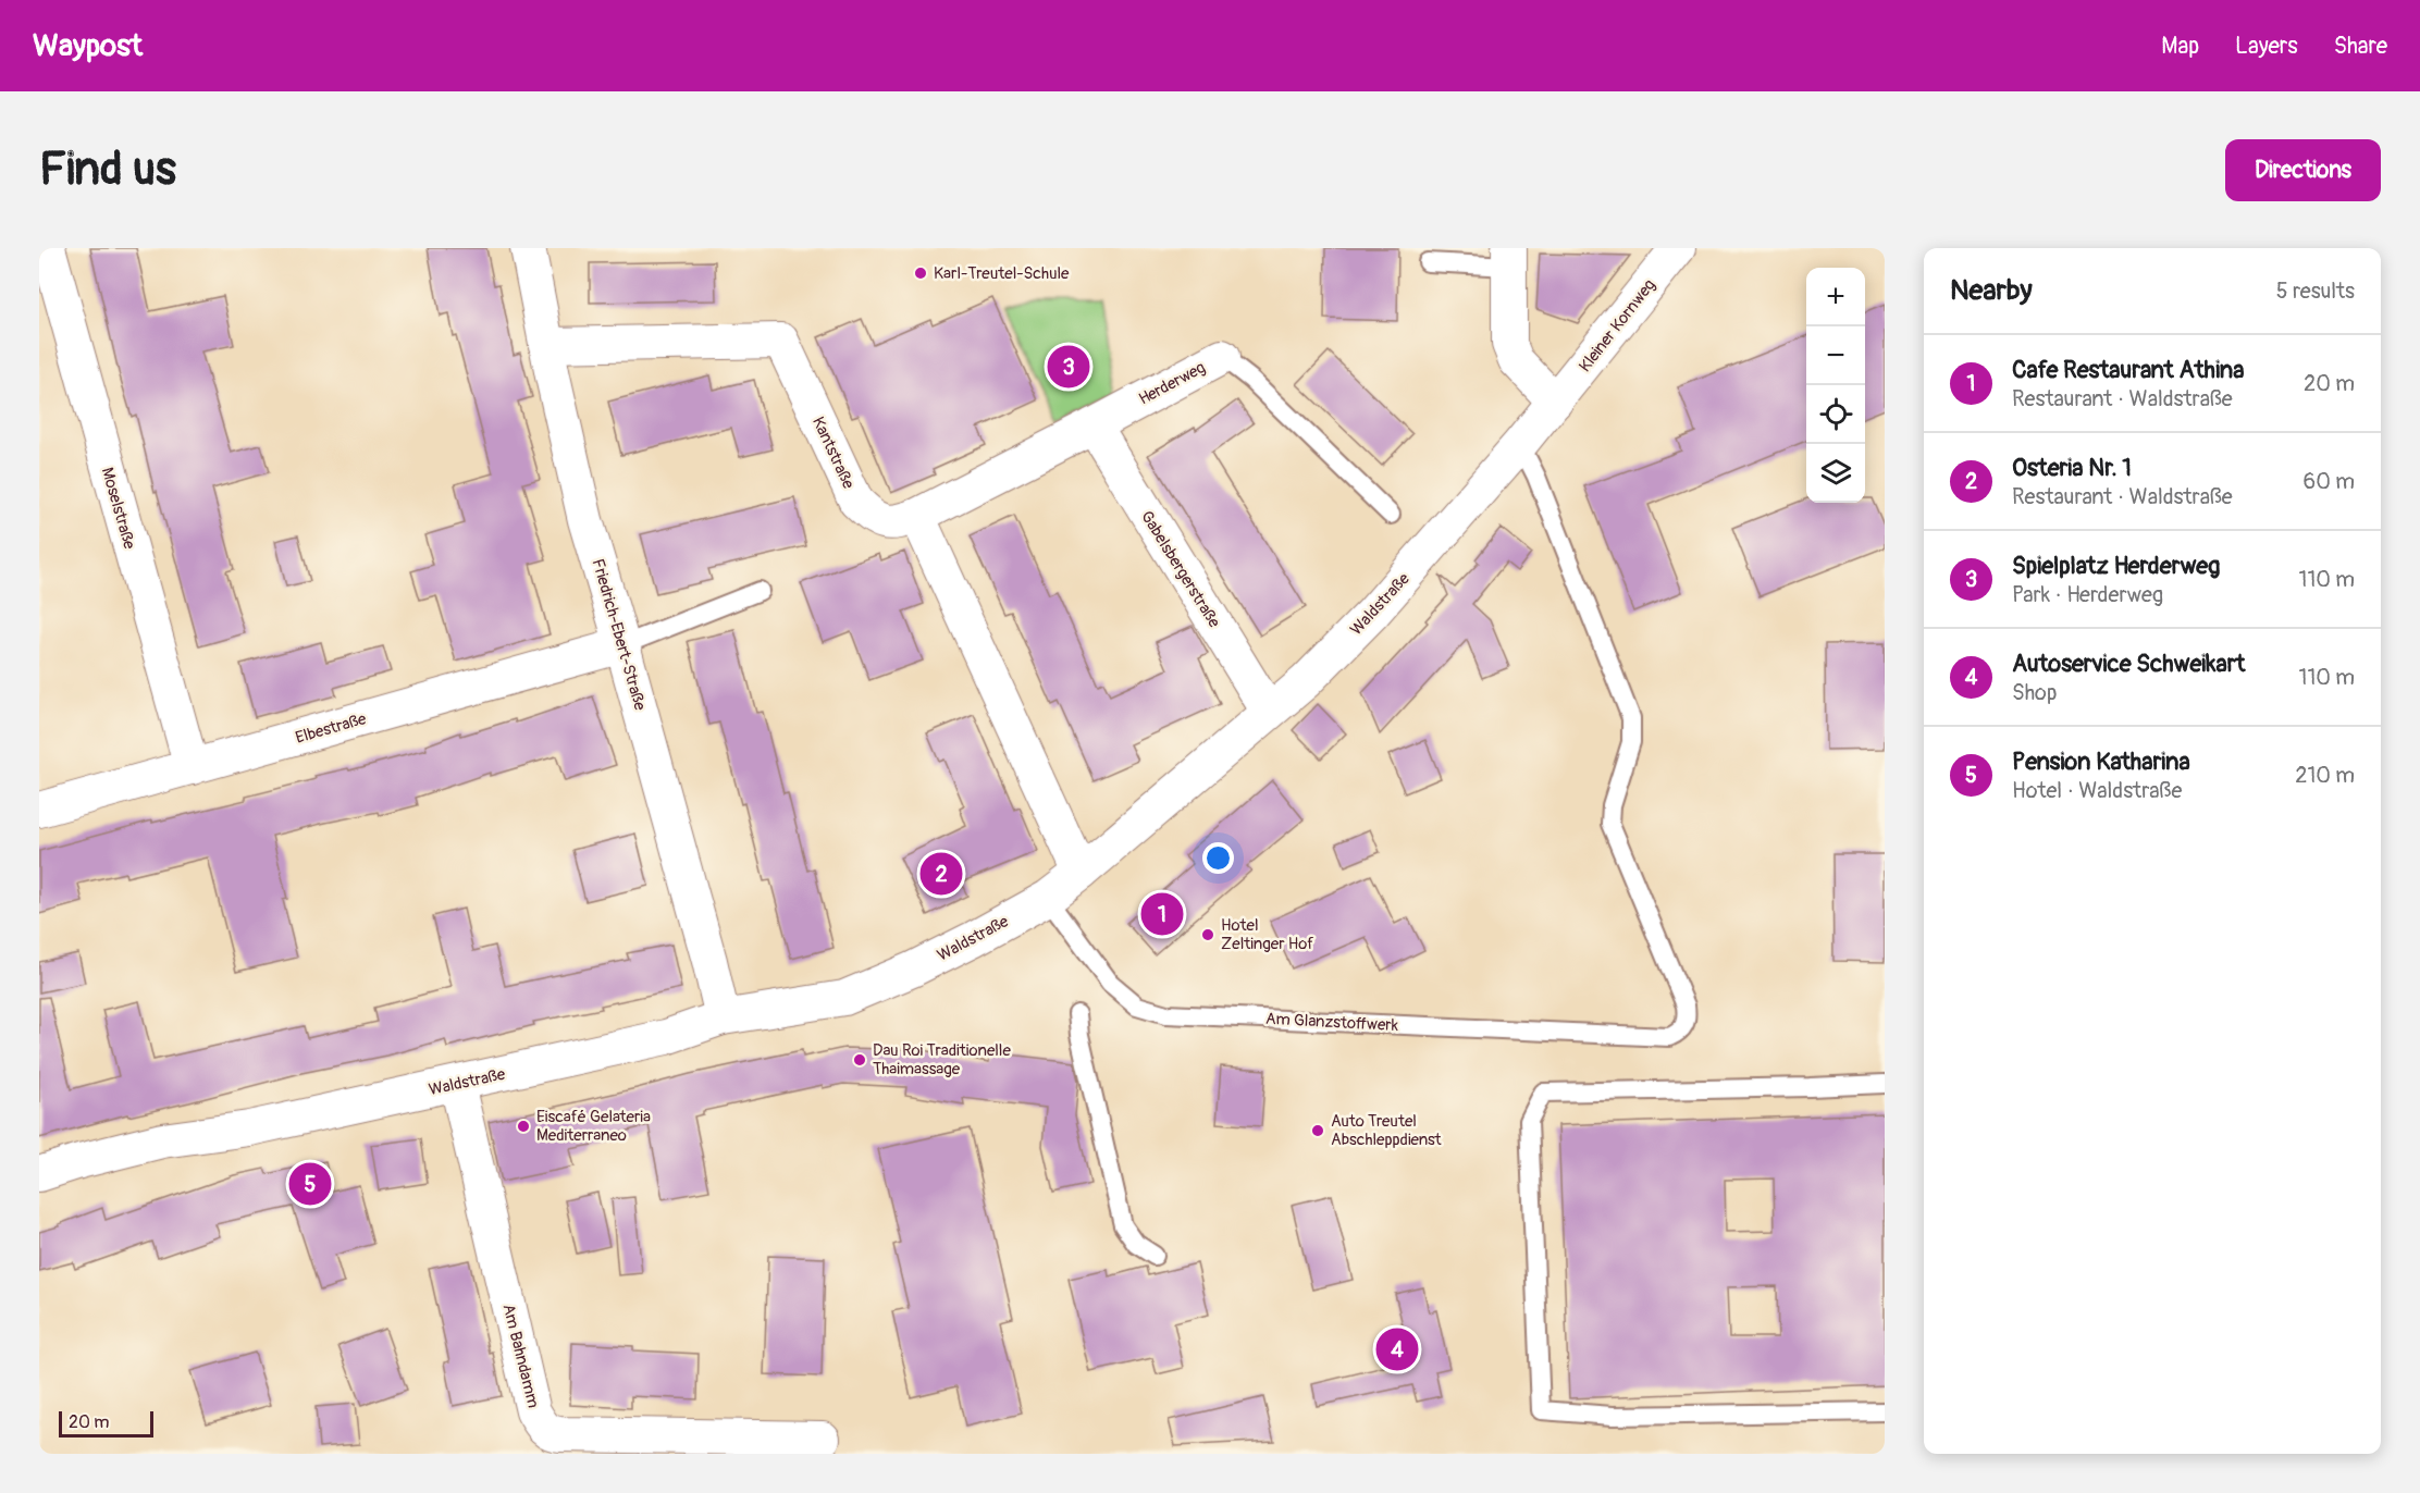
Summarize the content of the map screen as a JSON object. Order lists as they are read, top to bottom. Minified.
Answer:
{"streets":{"street":["Kleiner Kornweg","Herderweg","Kantstraße","Moselstraße","Gabelsbergerstraße","Waldstraße","Friedrich-Ebert-Straße","Elbestraße","Am Bahndamm"],"lane":["Am Glanzstoffwerk"]},"crossings":[["Kleiner Kornweg","Waldstraße"],["Herderweg","Kantstraße"],["Herderweg","Gabelsbergerstraße"],["Kantstraße","Friedrich-Ebert-Straße"],["Moselstraße","Elbestraße"],["Gabelsbergerstraße","Waldstraße"],["Waldstraße","Friedrich-Ebert-Straße"],["Waldstraße","Am Glanzstoffwerk"],["Waldstraße","Am Bahndamm"],["Friedrich-Ebert-Straße","Elbestraße"]],"places":["Karl-Treutel-Schule","Hotel Zeltinger Hof","Dau Roi Traditionelle Thaimassage","Eiscafé Gelateria Mediterraneo","Auto Treutel Abschleppdienst"],"scale_bar":"20 m","page":{"header":"Waypost","nav":["Map","Layers","Share"],"buttons":"Directions","title":"Find us","heading":["Nearby","5 results"],"map_buttons":["+","−"],"list":[{"mark":"1","name":"Cafe Restaurant Athina","note":"Restaurant · Waldstraße","value":"20 m"},{"mark":"2","name":"Osteria Nr. 1","note":"Restaurant · Waldstraße","value":"60 m"},{"mark":"3","name":"Spielplatz Herderweg","note":"Park · Herderweg","value":"110 m"},{"mark":"4","name":"Autoservice Schweikart","note":"Shop","value":"110 m"},{"mark":"5","name":"Pension Katharina","note":"Hotel · Waldstraße","value":"210 m"}],"pins":["3","2","1","5","4"],"scale":"20 m"}}
